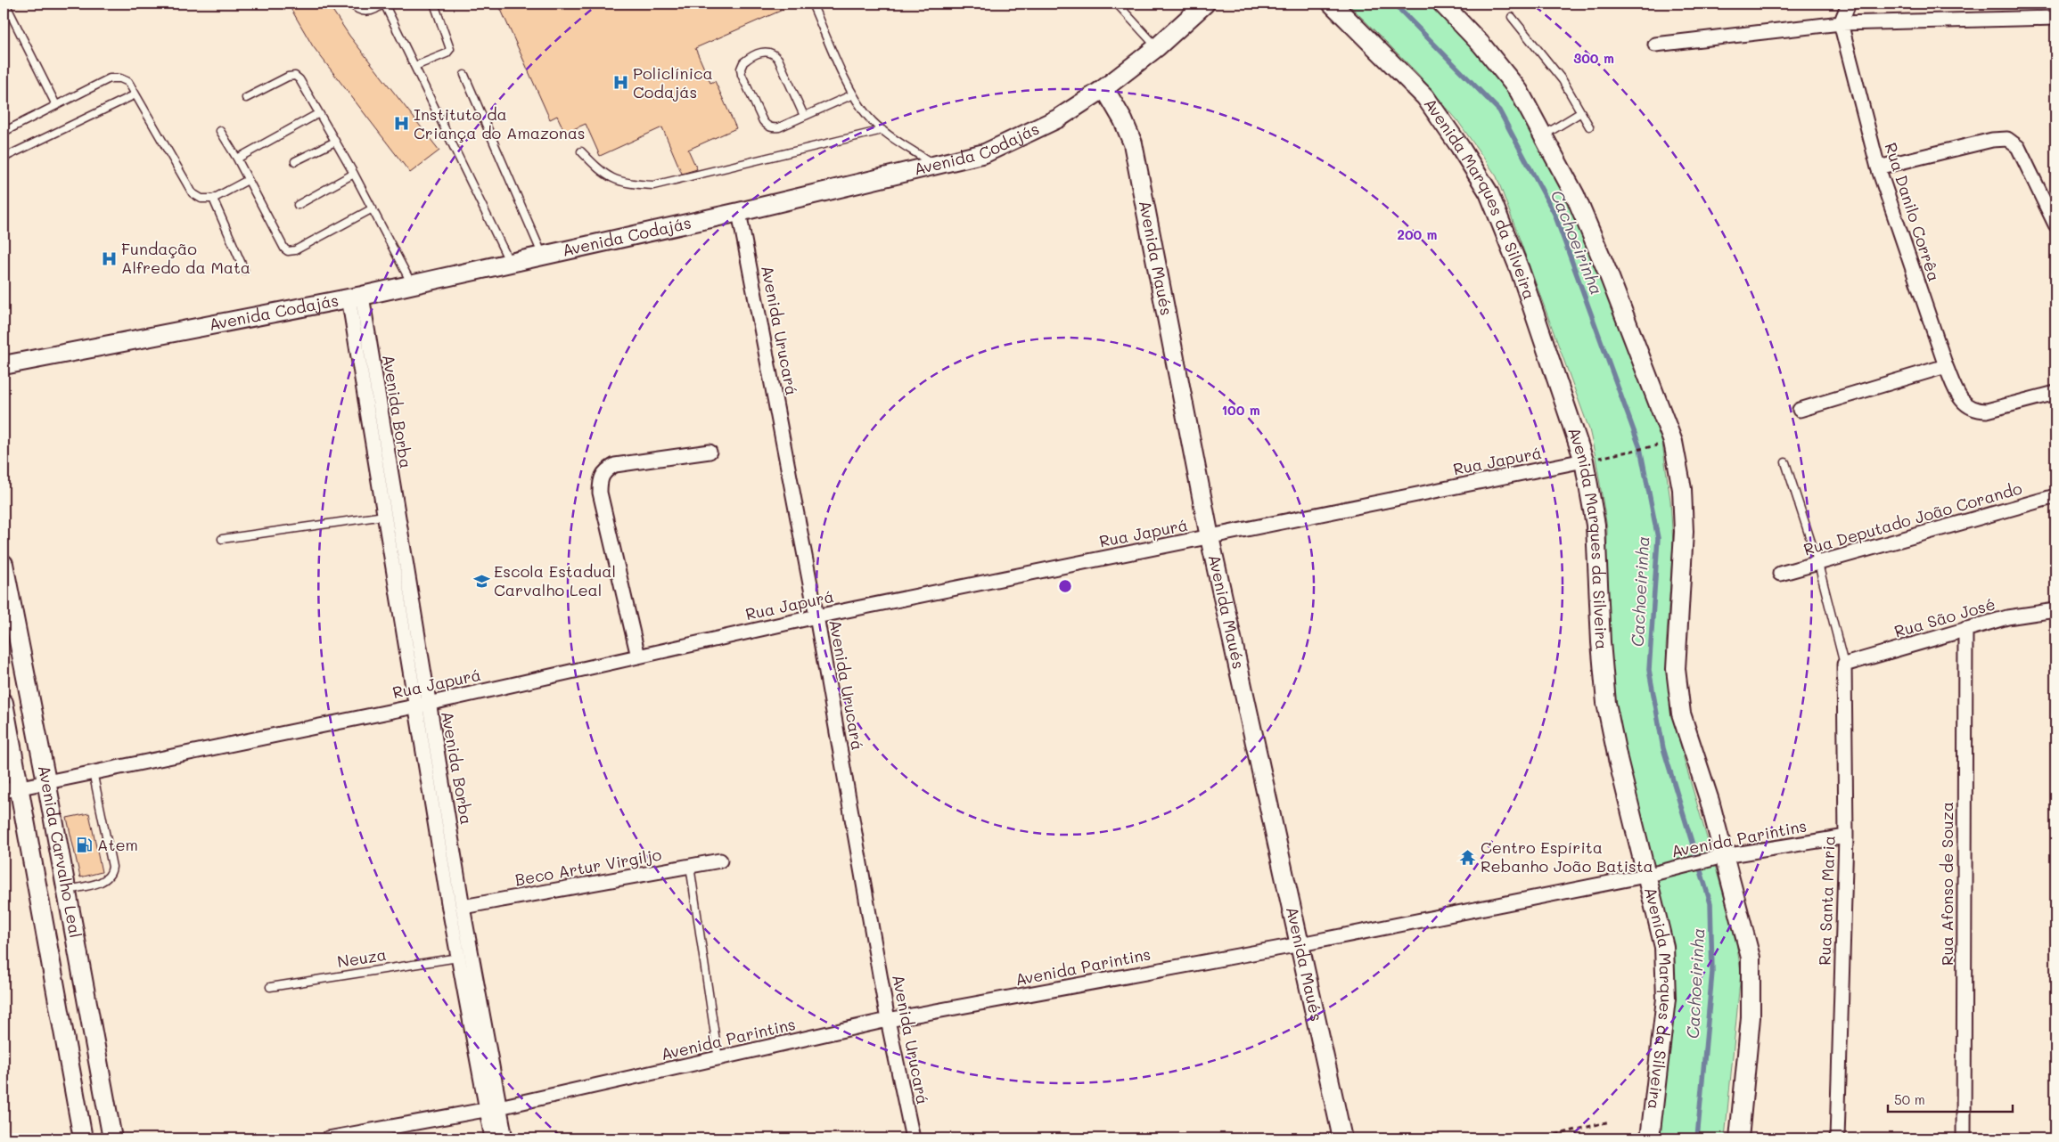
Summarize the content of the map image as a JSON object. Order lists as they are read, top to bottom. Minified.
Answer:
{"streets":{"street":["Avenida Codajás","Avenida Marques da Silveira","Rua Danilo Corrêa","Avenida Maués","Avenida Urucará","Avenida Borba","Rua Japurá","Rua Deputado João Corando","Rua São José","Avenida Parintins","Avenida Carvalho Leal","Beco Artur Virgiljo","Rua Afonso de Souza","Rua Santa Maria"],"lane":["Neuza"]},"crossings":[["Avenida Codajás","Avenida Maués"],["Avenida Codajás","Avenida Urucará"],["Avenida Codajás","Avenida Borba"],["Avenida Marques da Silveira","Rua Japurá"],["Avenida Marques da Silveira","Avenida Parintins"],["Avenida Maués","Rua Japurá"],["Avenida Maués","Avenida Parintins"],["Avenida Urucará","Rua Japurá"],["Avenida Urucará","Avenida Parintins"],["Avenida Borba","Rua Japurá"],["Avenida Borba","Avenida Parintins"],["Avenida Borba","Beco Artur Virgiljo"],["Avenida Borba","Neuza"],["Rua Japurá","Avenida Carvalho Leal"],["Rua São José","Rua Afonso de Souza"],["Rua São José","Rua Santa Maria"],["Avenida Parintins","Rua Santa Maria"]],"water":["Cachoeirinha"],"places":{"hospital":["Policlínica Codajás","Instituto da Criança do Amazonas","Fundação Alfredo da Mata"],"school or university":["Escola Estadual Carvalho Leal"],"fuel station":["Atem"],"temple":["Centro Espírita Rebanho João Batista"]},"scale_bar":"50 m","rings":["300 m","200 m","100 m"]}
